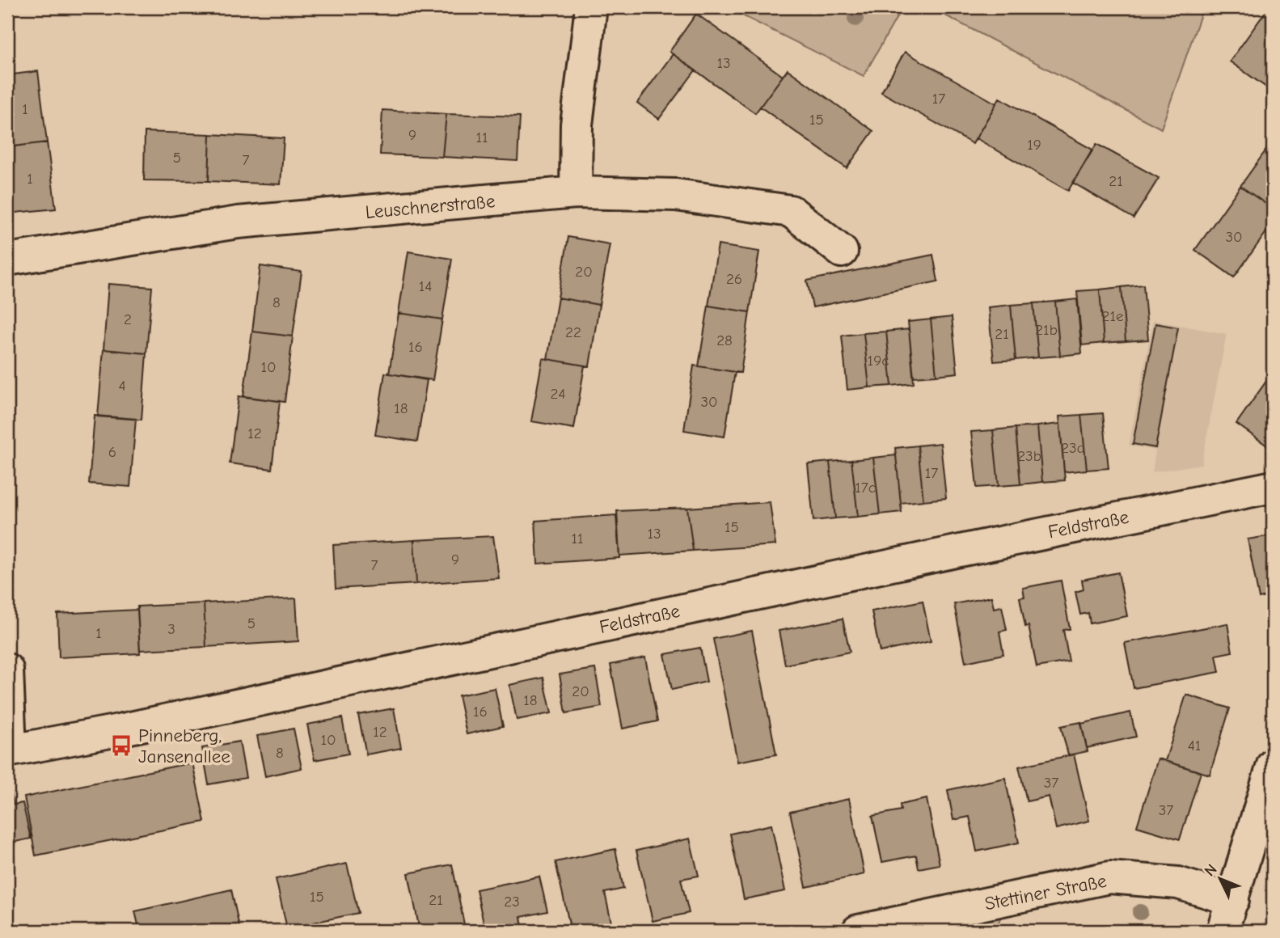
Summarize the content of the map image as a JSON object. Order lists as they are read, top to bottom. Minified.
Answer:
{"streets":{"street":["Leuschnerstraße","Feldstraße","Stettiner Straße"]},"places":{"bus stop":["Pinneberg, Jansenallee"]},"house_numbers":["13","17","1","15","9","11","19","5","7","1","21","30","20","26","14","8","21e","2","21b","22","21","28","16","19c","10","4","24","30","18","12","23d","6","23b","17","17c","15","13","11","9","7","5","3","1","20","18","16","12","10","41","8","37","37","15","21","23"],"north":"top left"}
